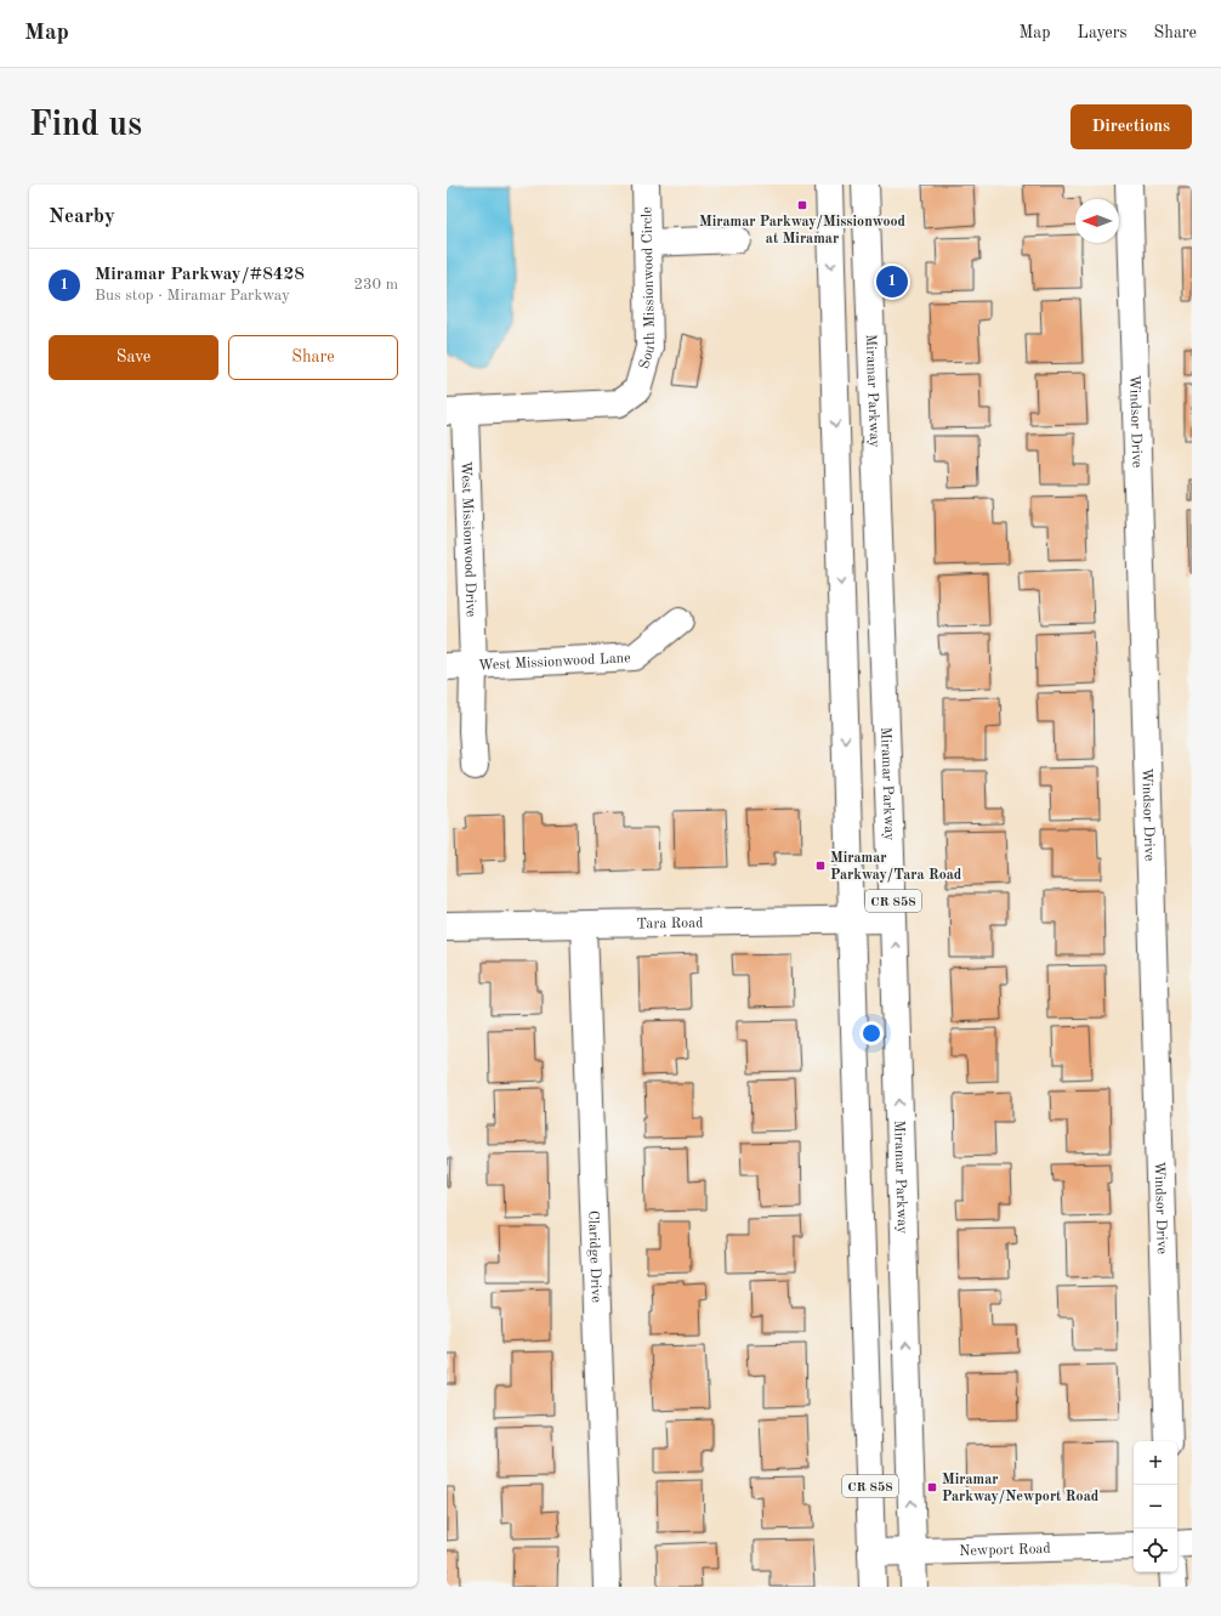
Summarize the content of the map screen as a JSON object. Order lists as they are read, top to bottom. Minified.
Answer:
{"streets":{"street":["South Missionwood Circle","Miramar Parkway","Windsor Drive","West Missionwood Drive","West Missionwood Lane","CR 858","Tara Road","Claridge Drive","Newport Road"]},"crossings":[["South Missionwood Circle","West Missionwood Drive"],["Miramar Parkway","Tara Road"],["Miramar Parkway","Newport Road"],["West Missionwood Drive","West Missionwood Lane"],["CR 858","Tara Road"],["CR 858","Newport Road"],["Tara Road","Claridge Drive"]],"places":{"transit":["Miramar Parkway/Missionwood at Miramar","Miramar Parkway/Tara Road","Miramar Parkway/Newport Road"]},"north":"left","page":{"header":"Map","nav":["Map","Layers","Share"],"buttons":["Directions",["Save","Share"]],"title":"Find us","heading":"Nearby","list":[{"mark":"1","name":"Miramar Parkway/#8428","note":"Bus stop · Miramar Parkway","value":"230 m"}],"pins":"1","map_buttons":["+","−"]}}
